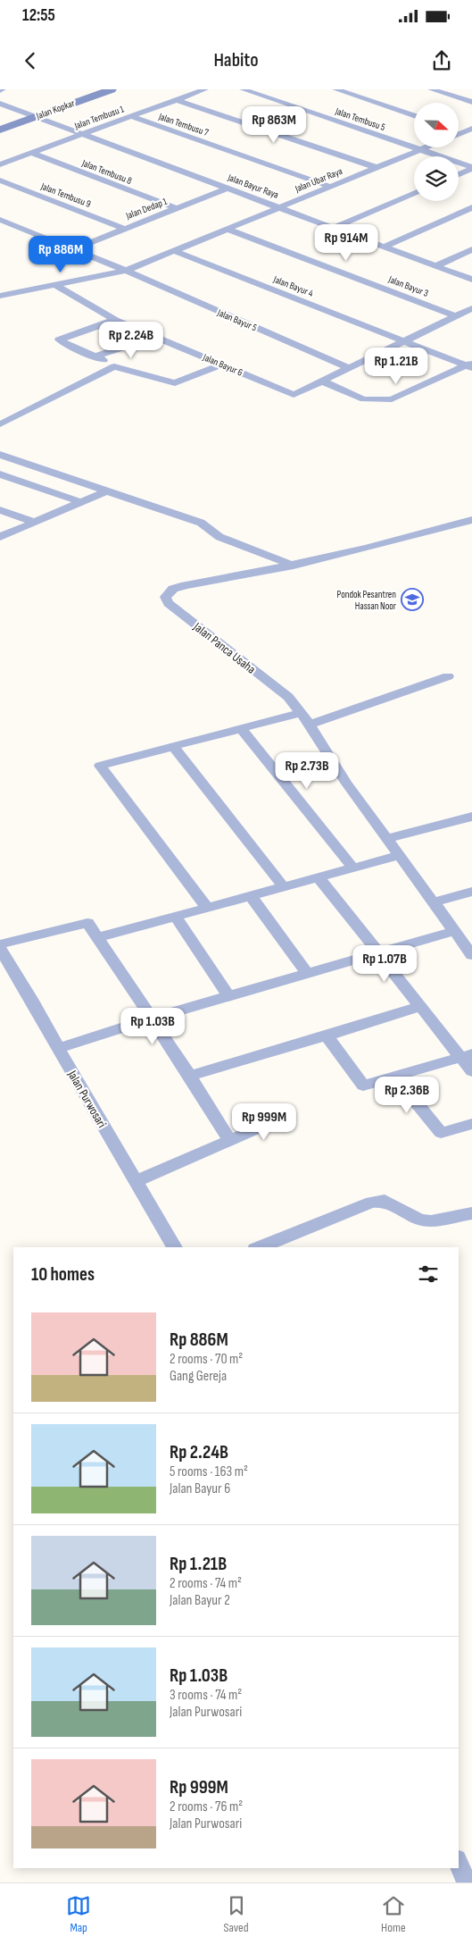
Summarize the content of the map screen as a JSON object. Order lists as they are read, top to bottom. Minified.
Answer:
{"streets":{"street":["Jalan Kopkar","Jalan Tembusu 1","Jalan Tembusu 5","Jalan Tembusu 7","Jalan Tembusu 8","Jalan Ubar Raya","Jalan Bayur Raya","Jalan Tembusu 9","Jalan Dedap 1","Jalan Bayur 4","Jalan Bayur 3","Jalan Bayur 5","Jalan Bayur 6","Jalan Panca Usaha","Jalan Purwosari"]},"crossings":[["Jalan Kopkar","Jalan Bayur Raya"],["Jalan Tembusu 1","Jalan Tembusu 7"],["Jalan Tembusu 1","Jalan Tembusu 8"],["Jalan Tembusu 1","Jalan Bayur Raya"],["Jalan Tembusu 5","Jalan Ubar Raya"],["Jalan Tembusu 7","Jalan Ubar Raya"],["Jalan Tembusu 8","Jalan Dedap 1"],["Jalan Ubar Raya","Jalan Bayur Raya"],["Jalan Ubar Raya","Jalan Bayur 4"],["Jalan Ubar Raya","Jalan Bayur 3"],["Jalan Ubar Raya","Jalan Bayur 5"],["Jalan Bayur Raya","Jalan Dedap 1"],["Jalan Tembusu 9","Jalan Dedap 1"],["Jalan Dedap 1","Jalan Bayur 5"]],"places":{"school or university":["Pondok Pesantren Hassan Noor"]},"north":"right","page":{"status":"12:55","header":"Habito","price":["Rp 863M","Rp 914M","Rp 886M","Rp 2.24B","Rp 1.21B","Rp 2.73B","Rp 1.07B","Rp 1.03B","Rp 2.36B","Rp 999M"],"heading":"10 homes","list":[{"name":"Rp 886M","note":"2 rooms · 70 m² · Gang Gereja"},{"name":"Rp 2.24B","note":"5 rooms · 163 m² · Jalan Bayur 6"},{"name":"Rp 1.21B","note":"2 rooms · 74 m² · Jalan Bayur 2"},{"name":"Rp 1.03B","note":"3 rooms · 74 m² · Jalan Purwosari"},{"name":"Rp 999M","note":"2 rooms · 76 m² · Jalan Purwosari"}],"tabs":["Map","Saved","Home"]}}
